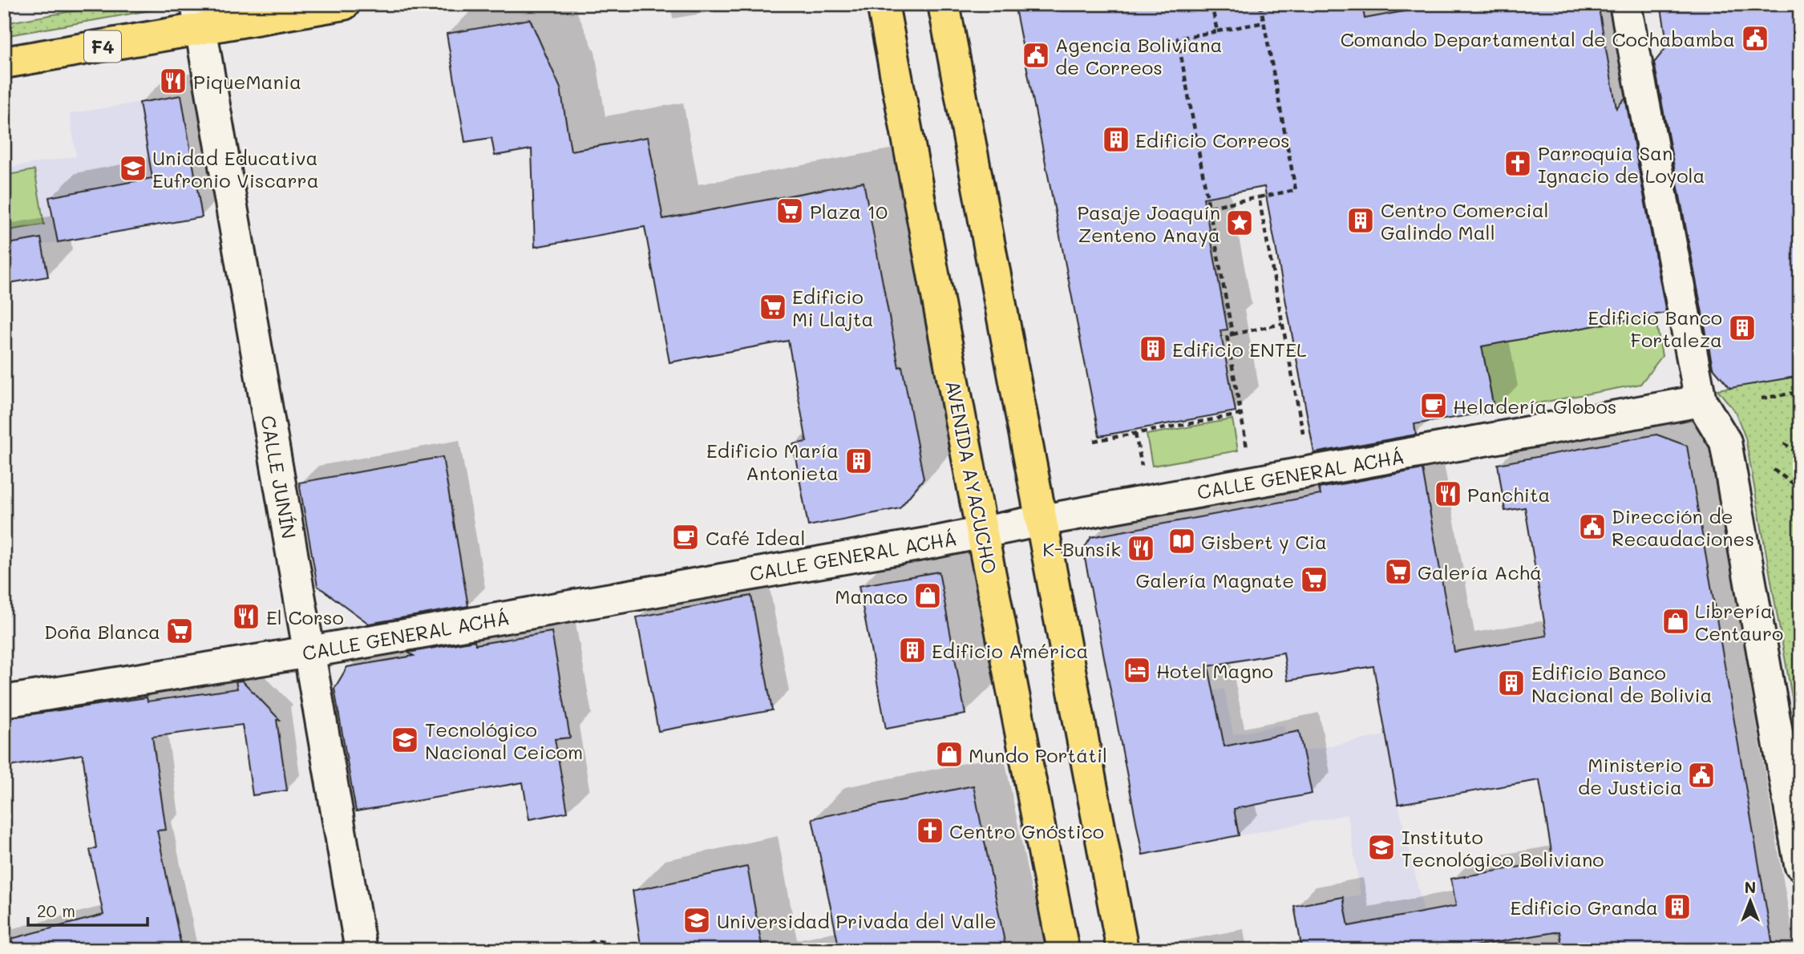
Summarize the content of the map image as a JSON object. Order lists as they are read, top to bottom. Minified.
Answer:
{"streets":{"main road":["F4","AVENIDA AYACUCHO"],"street":["CALLE GENERAL ACHÁ","CALLE JUNÍN"]},"crossings":[["F4","CALLE JUNÍN"],["CALLE GENERAL ACHÁ","CALLE JUNÍN"],["CALLE GENERAL ACHÁ","AVENIDA AYACUCHO"]],"places":{"public building":["Comando Departamental de Cochabamba","Agencia Boliviana de Correos","Dirección de Recaudaciones","Ministerio de Justicia"],"restaurant":["PiqueMania","Panchita","K-Bunsik","El Corso"],"building":["Edificio Correos","Centro Comercial Galindo Mall","Edificio Banco Fortaleza","Edificio ENTEL","Edificio María Antonieta","Edificio América","Edificio Banco Nacional de Bolivia","Edificio Granda"],"church":["Parroquia San Ignacio de Loyola","Centro Gnóstico"],"school or university":["Unidad Educativa Eufronio Viscarra","Tecnológico Nacional Ceicom","Instituto Tecnológico Boliviano","Universidad Privada del Valle"],"supermarket":["Plaza 10","Edificio Mi Llajta","Galería Achá","Galería Magnate","Doña Blanca"],"place":["Pasaje Joaquín Zenteno Anaya"],"cafe":["Heladería Globos","Café Ideal"],"library":["Gisbert y Cia"],"shop":["Manaco","Librería Centauro","Mundo Portátil"],"hotel":["Hotel Magno"]},"scale_bar":"20 m","north":"top"}
